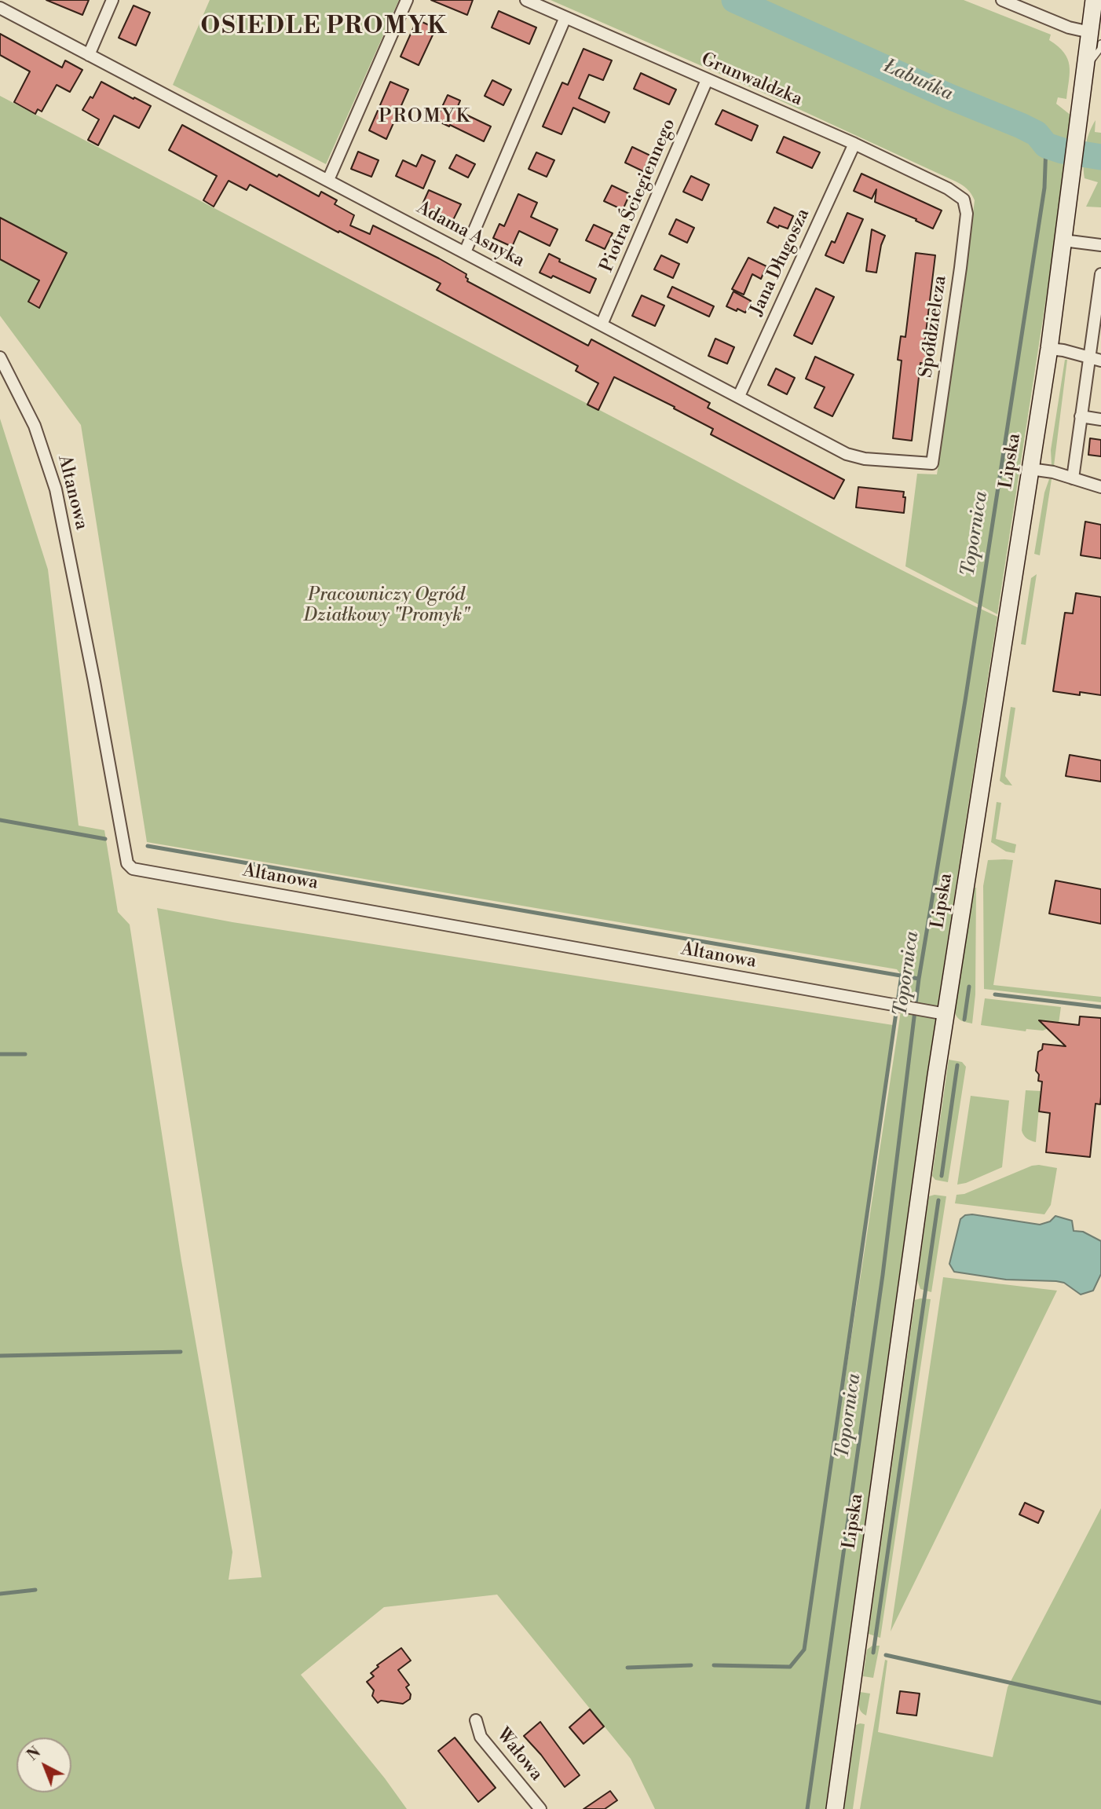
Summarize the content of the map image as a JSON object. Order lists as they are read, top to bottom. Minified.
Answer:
{"streets":{"main road":["Lipska"],"street":["Grunwaldzka","Piotra Ściegiennego","Adama Asnyka","Jana Długosza","Spółdzielcza","Altanowa","Wałowa"]},"crossings":[["Grunwaldzka","Piotra Ściegiennego"],["Grunwaldzka","Jana Długosza"],["Grunwaldzka","Spółdzielcza"],["Piotra Ściegiennego","Adama Asnyka"],["Adama Asnyka","Jana Długosza"],["Adama Asnyka","Spółdzielcza"],["Lipska","Altanowa"]],"districts":["OSIEDLE PROMYK","PROMYK"],"water":["Łabuńka","Topornica"],"parks":["Pracowniczy Ogród Działkowy \"Promyk\""],"north":"top left"}
